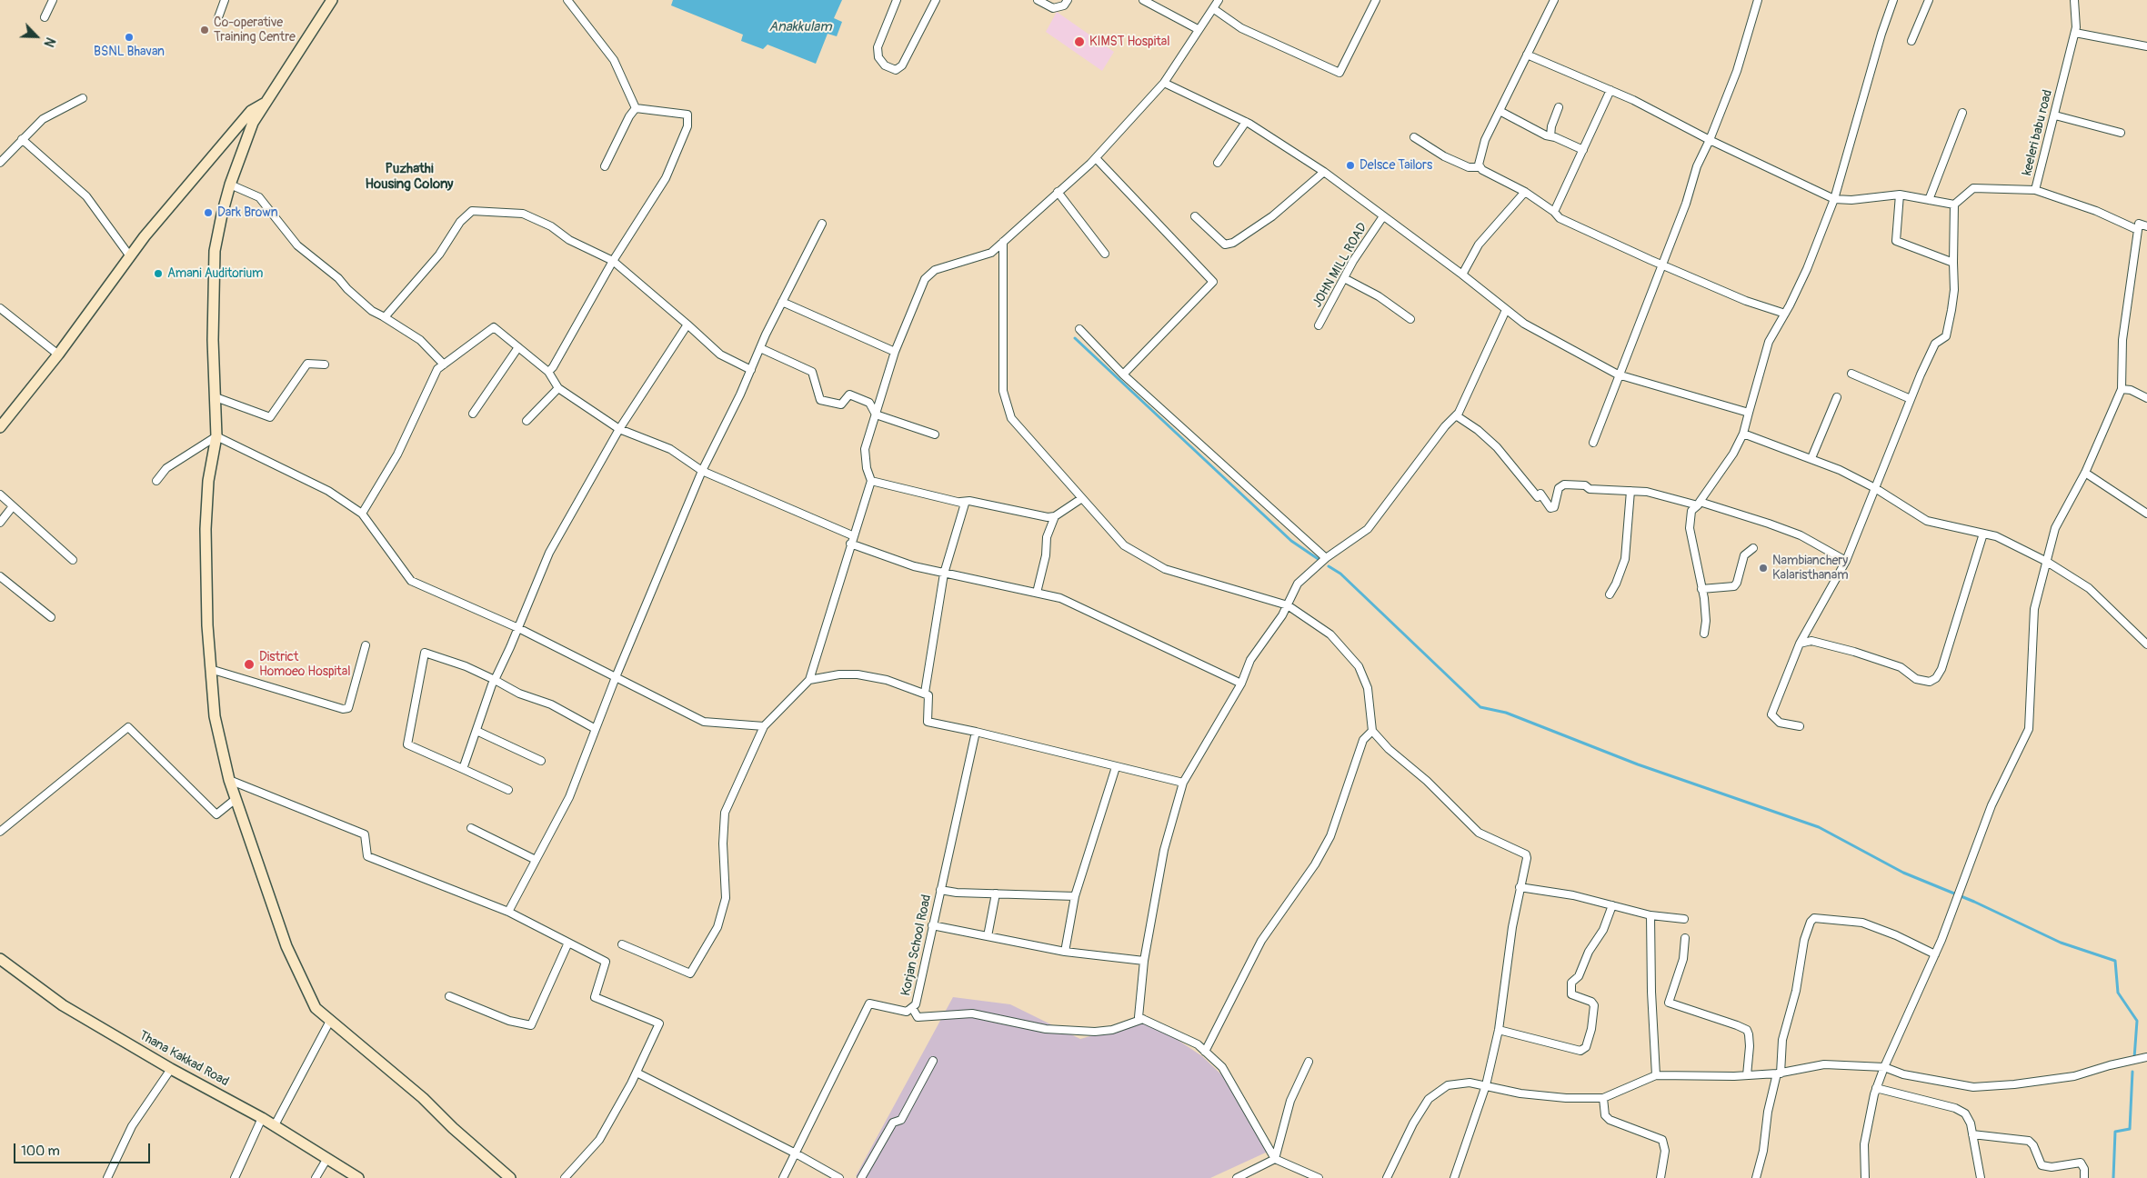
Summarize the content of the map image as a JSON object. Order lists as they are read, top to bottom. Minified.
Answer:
{"streets":{"main road":["Thana Kakkad Road"],"street":["keeleri babu road","JOHN MILL ROAD","Korjan School Road"]},"districts":["Puzhathi Housing Colony"],"water":["Anakkulam"],"places":["Co-operative Training Centre","BSNL Bhavan","KIMST Hospital","Delsce Tailors","Dark Brown","Amani Auditorium","Nambianchery Kalaristhanam","District Homoeo Hospital"],"scale_bar":"100 m","north":"bottom right"}
